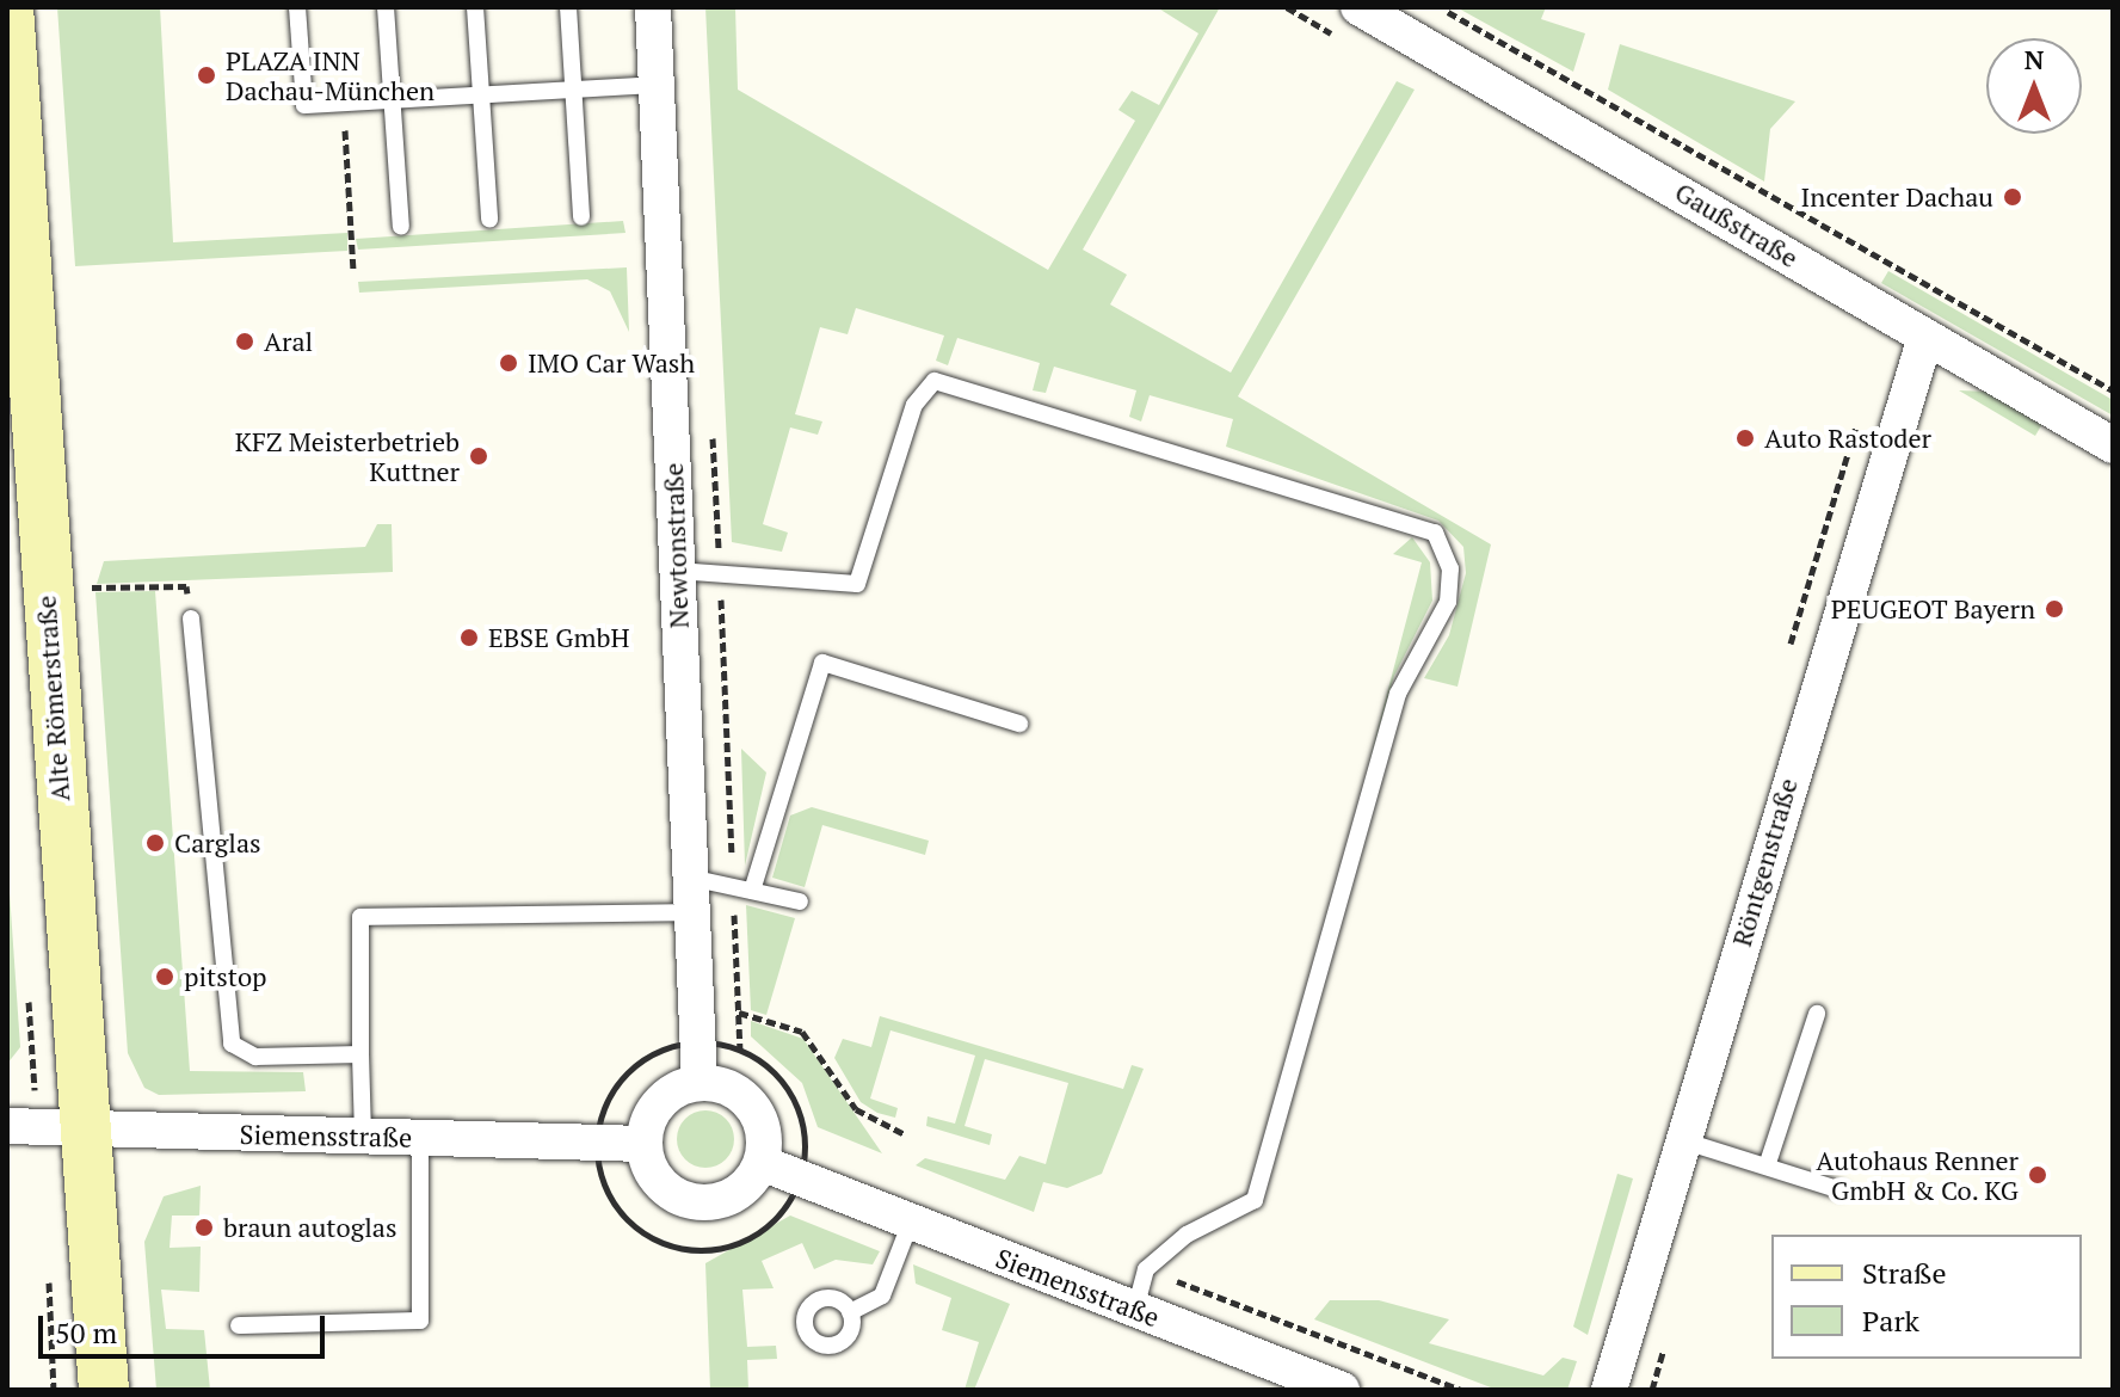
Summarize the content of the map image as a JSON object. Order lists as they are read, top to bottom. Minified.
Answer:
{"streets":{"main road":["Alte Römerstraße"],"street":["Gaußstraße","Newtonstraße","Röntgenstraße","Siemensstraße"]},"crossings":[["Gaußstraße","Röntgenstraße"],["Newtonstraße","Siemensstraße"],["Alte Römerstraße","Siemensstraße"]],"places":["PLAZA INN Dachau-München","Incenter Dachau","Aral","IMO Car Wash","Auto Rastoder","KFZ Meisterbetrieb Kuttner","PEUGEOT Bayern","EBSE GmbH","Carglas","pitstop","Autohaus Renner GmbH & Co. KG","braun autoglas"],"legend":["Straße","Park"],"scale_bar":"50 m","north":"top"}
